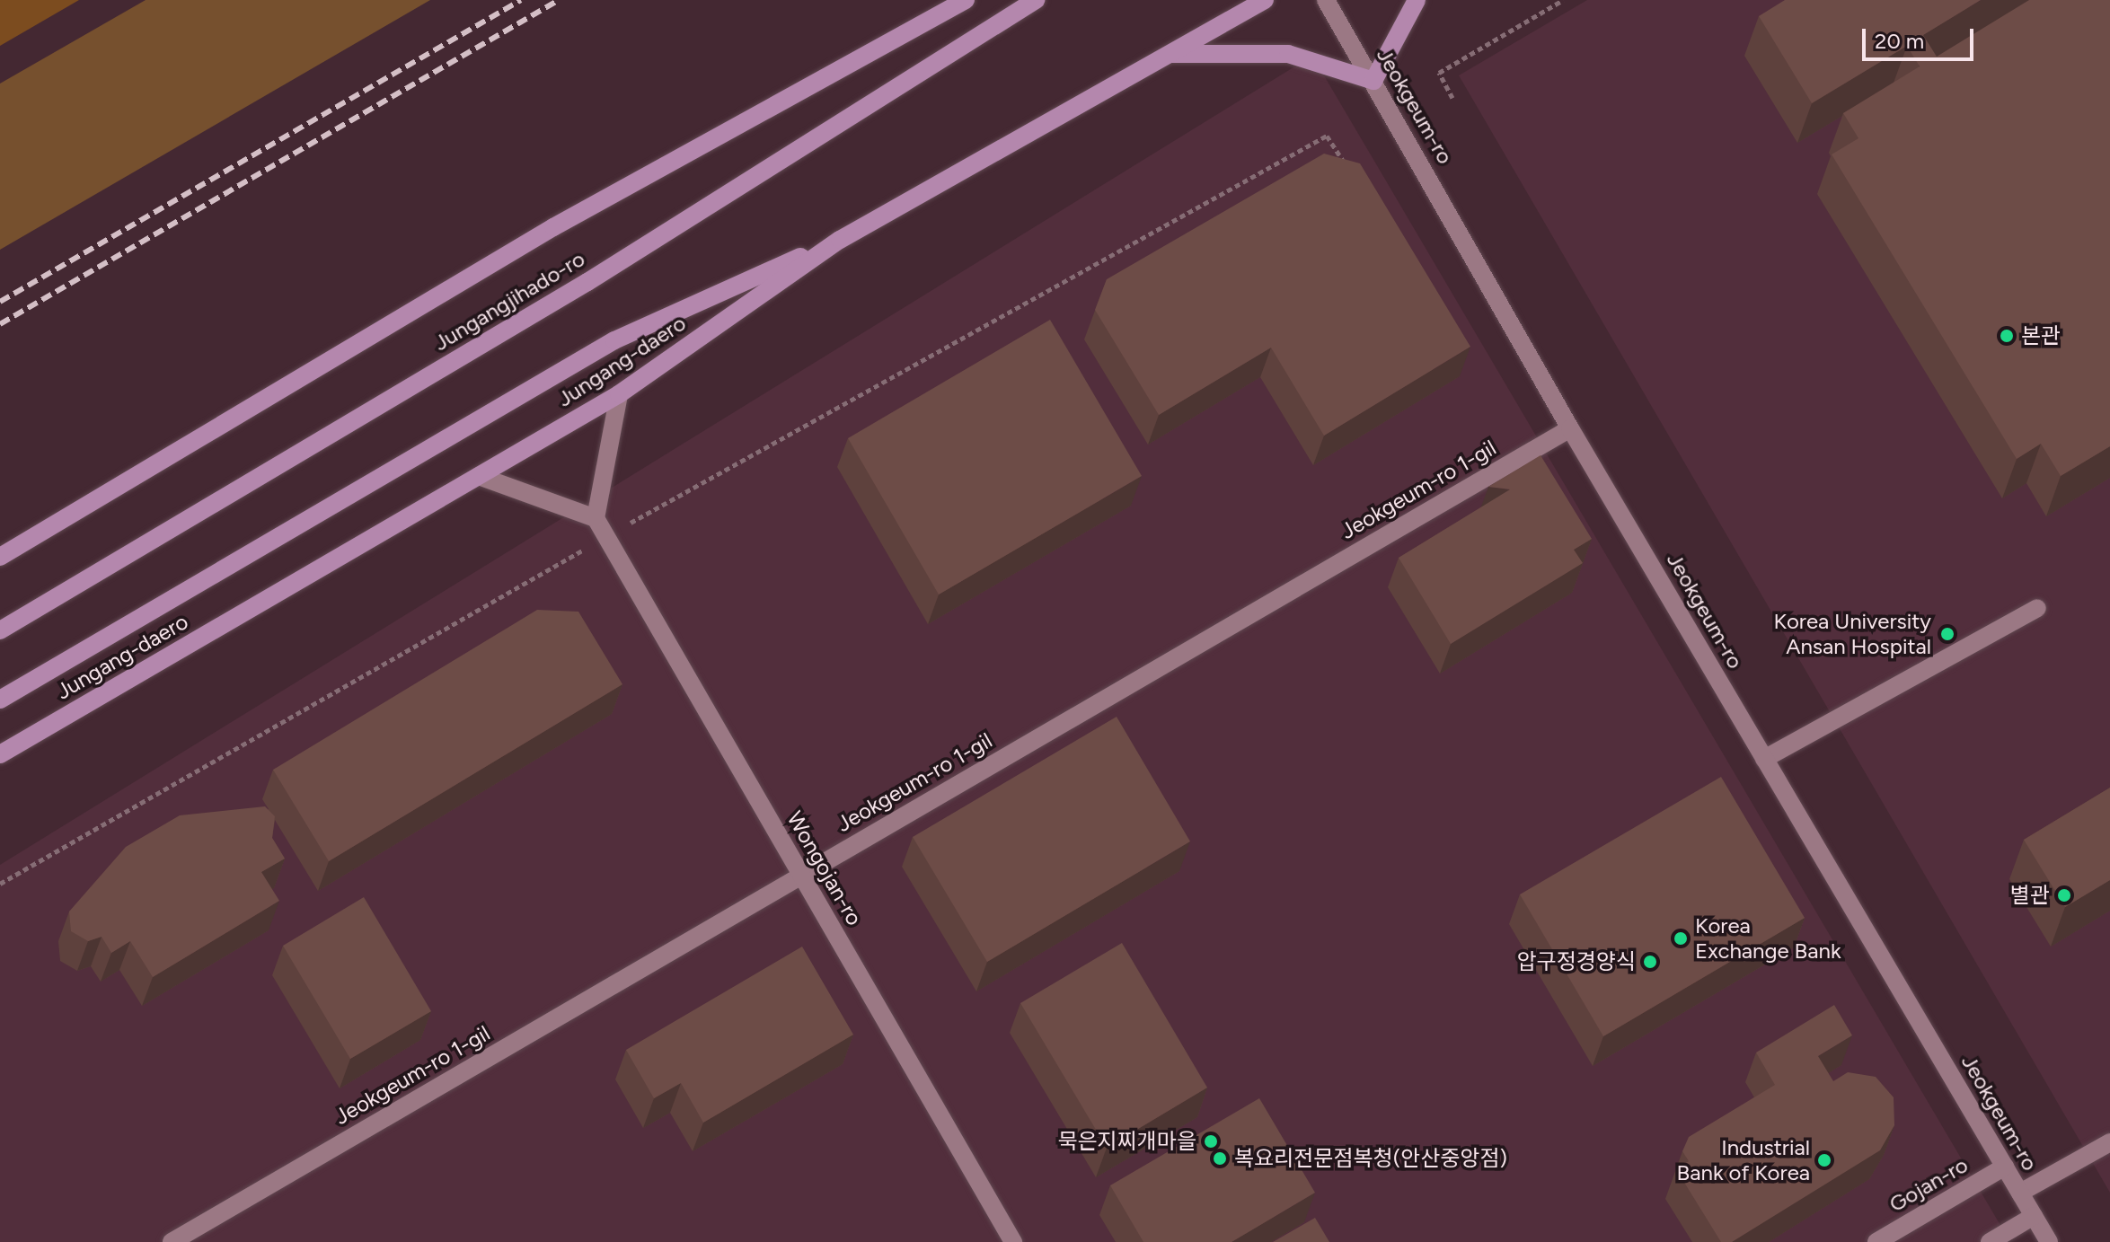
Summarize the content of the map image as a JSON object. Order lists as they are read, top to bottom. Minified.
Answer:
{"streets":{"main road":["Jungangjihado-ro","Jungang-daero"],"street":["Jeokgeum-ro","Jeokgeum-ro 1-gil","Wongojan-ro","Gojan-ro"]},"crossings":[["Jeokgeum-ro","Jeokgeum-ro 1-gil"],["Jeokgeum-ro","Gojan-ro"],["Jeokgeum-ro 1-gil","Wongojan-ro"]],"places":["본관","Korea University Ansan Hospital","별관","Korea Exchange Bank","압구정경양식","묵은지찌개마을","복요리전문점복청(안산중앙점)","Industrial Bank of Korea"],"scale_bar":"20 m"}
